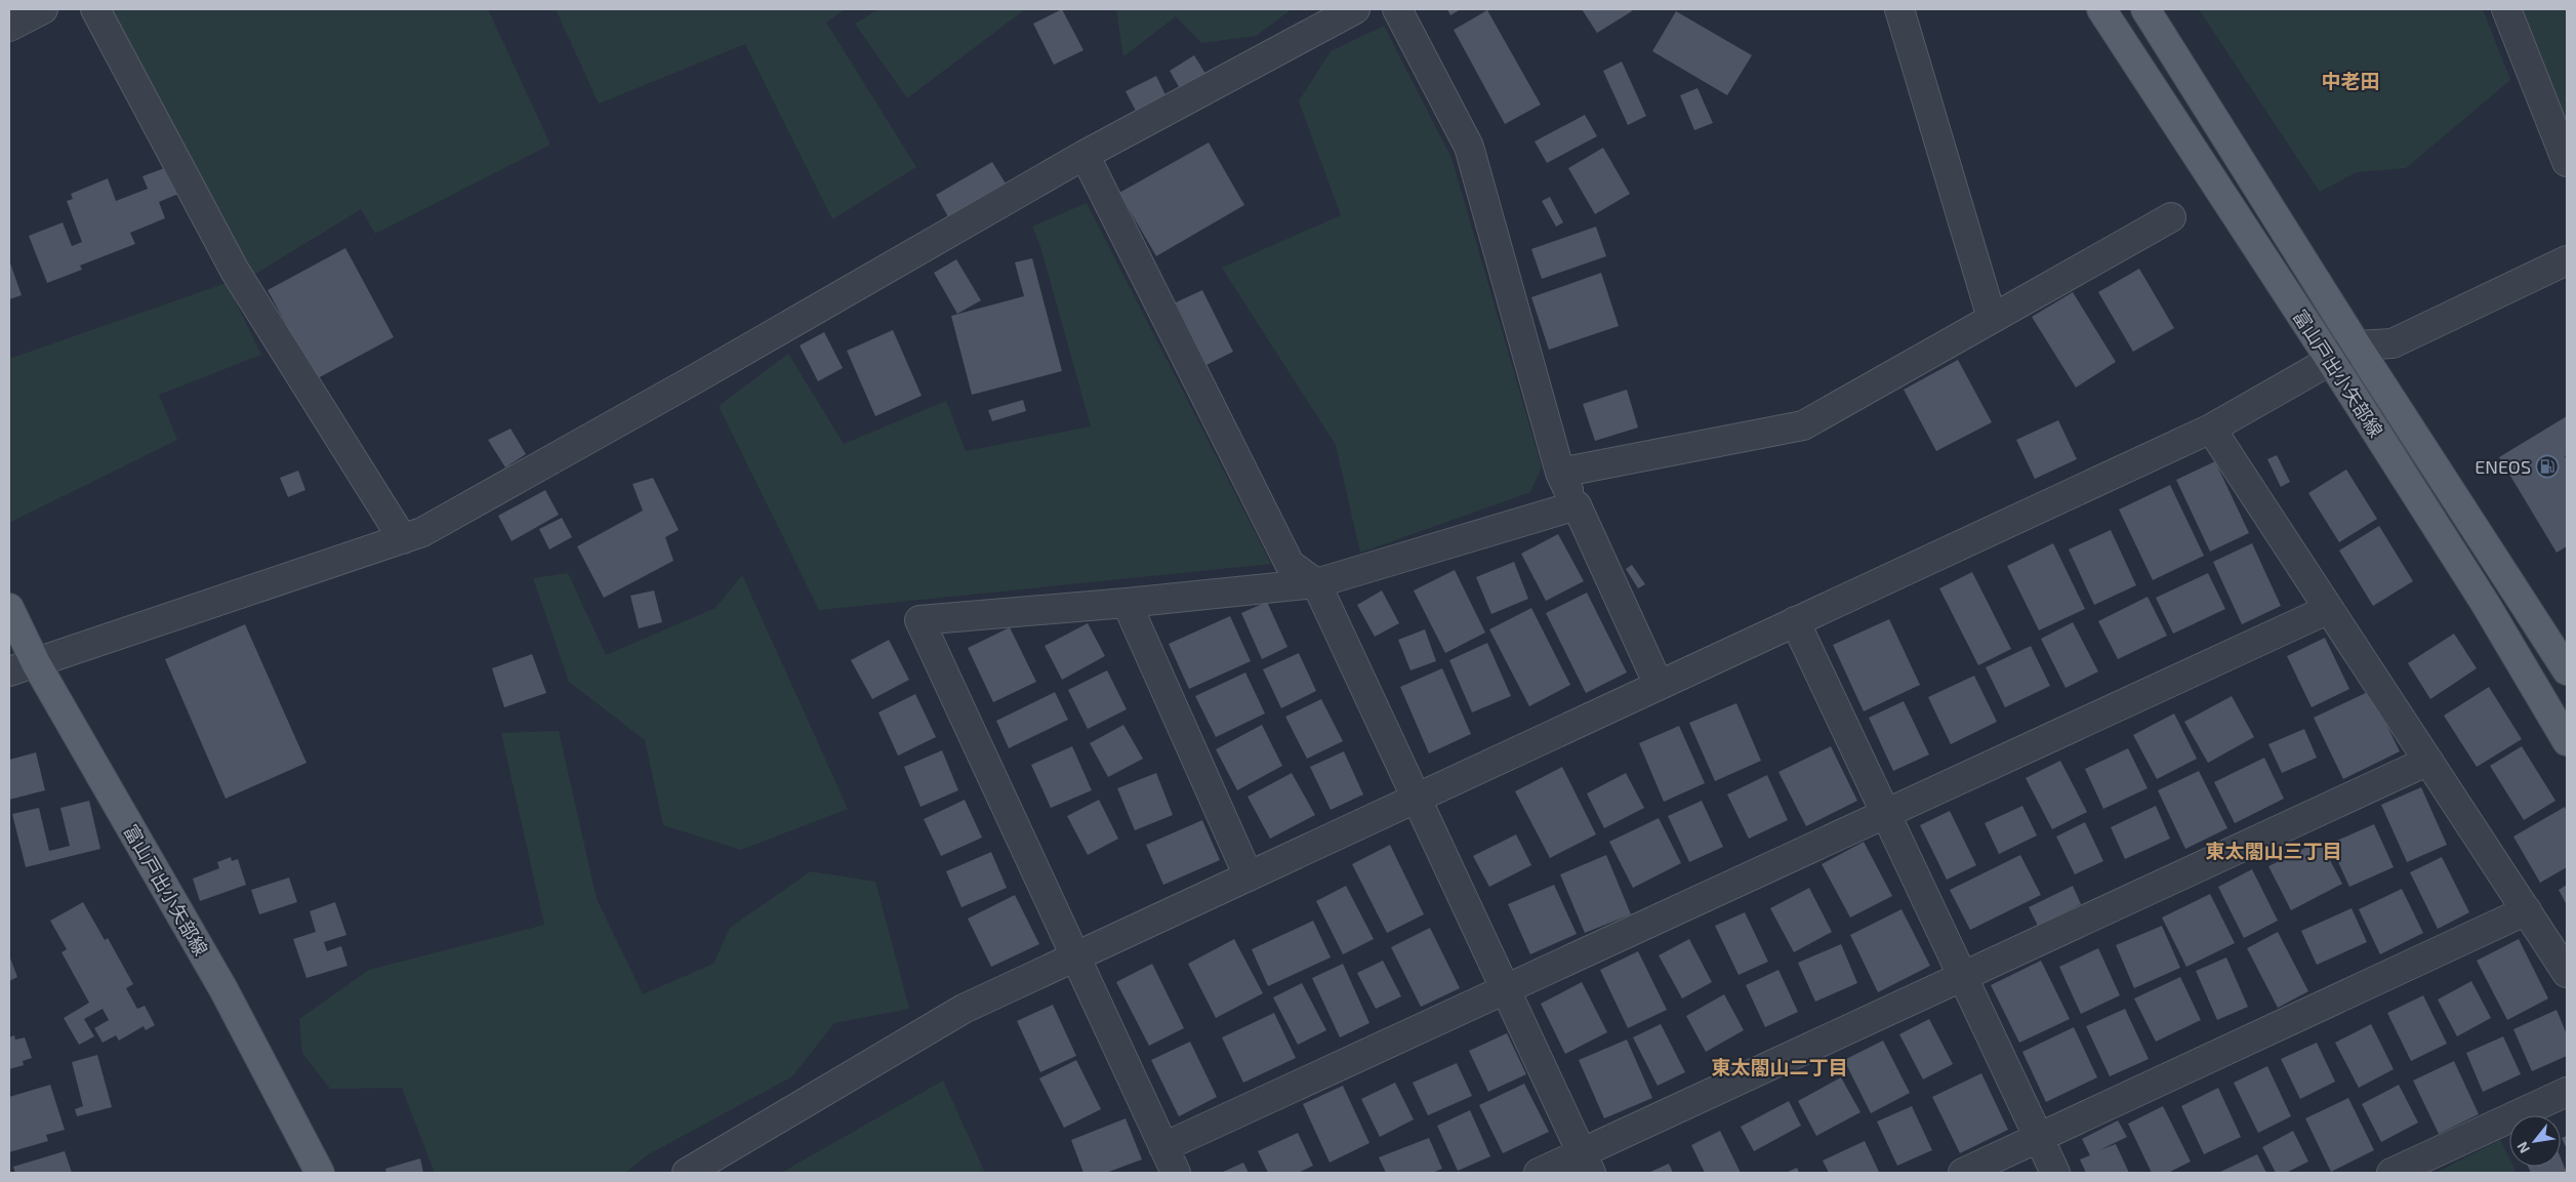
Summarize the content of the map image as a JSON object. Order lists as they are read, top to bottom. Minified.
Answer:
{"streets":{"main road":["富山戸出小矢部線"]},"districts":["中老田","東太閤山三丁目","東太閤山二丁目"],"places":{"fuel station":["ENEOS"]},"north":"bottom left"}
